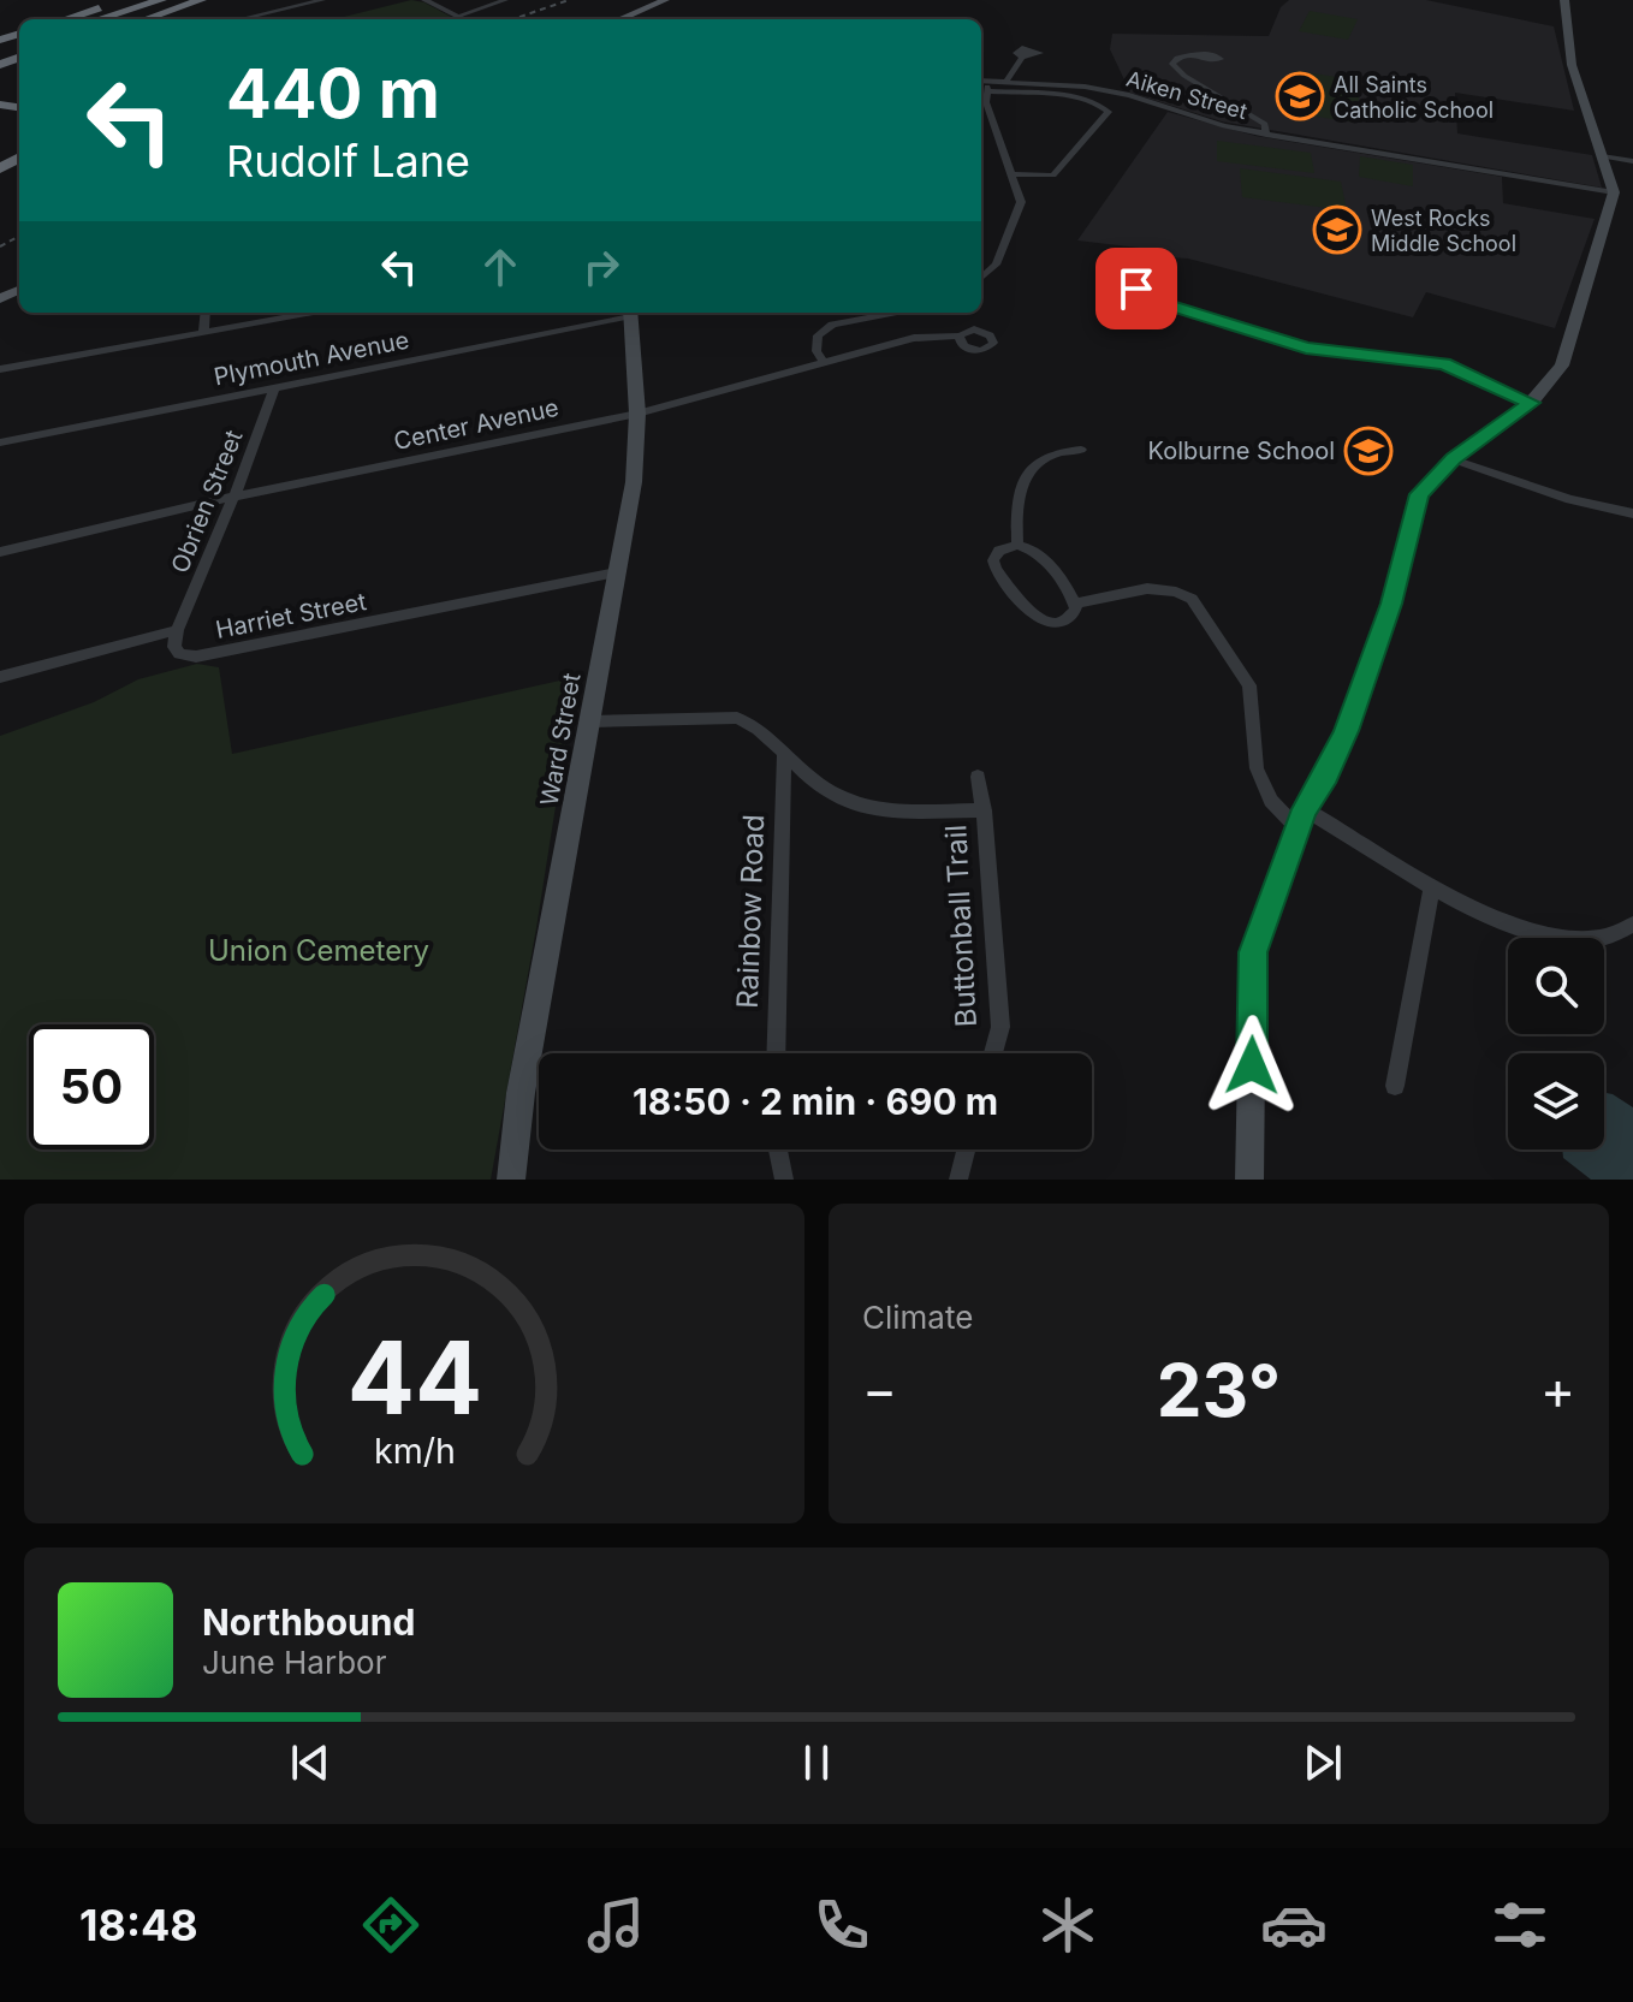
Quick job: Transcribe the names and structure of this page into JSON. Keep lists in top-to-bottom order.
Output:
{
  "streets": {
    "main road": ["Ward Street"],
    "street": [
      "Aiken Street",
      "Plymouth Avenue",
      "Center Avenue",
      "Obrien Street",
      "Harriet Street",
      "Rainbow Road",
      "Buttonball Trail"
    ]
  },
  "crossings": [
    ["Plymouth Avenue", "Obrien Street"],
    ["Center Avenue", "Obrien Street"],
    ["Center Avenue", "Ward Street"],
    ["Obrien Street", "Harriet Street"],
    ["Harriet Street", "Ward Street"]
  ],
  "parks": ["Union Cemetery"],
  "places": {
    "school or university": ["All Saints Catholic School", "West Rocks Middle School", "Kolburne School"]
  },
  "page": {
    "turn": ["440 m", "Rudolf Lane"],
    "limit": "50",
    "trip": "18:50 · 2 min · 690 m",
    "tile": "Climate",
    "heat": ["−", "23°", "+"],
    "song": ["Northbound", "June Harbor"],
    "tabs": "18:48",
    "gauge": ["44", "km/h"]
  }
}
